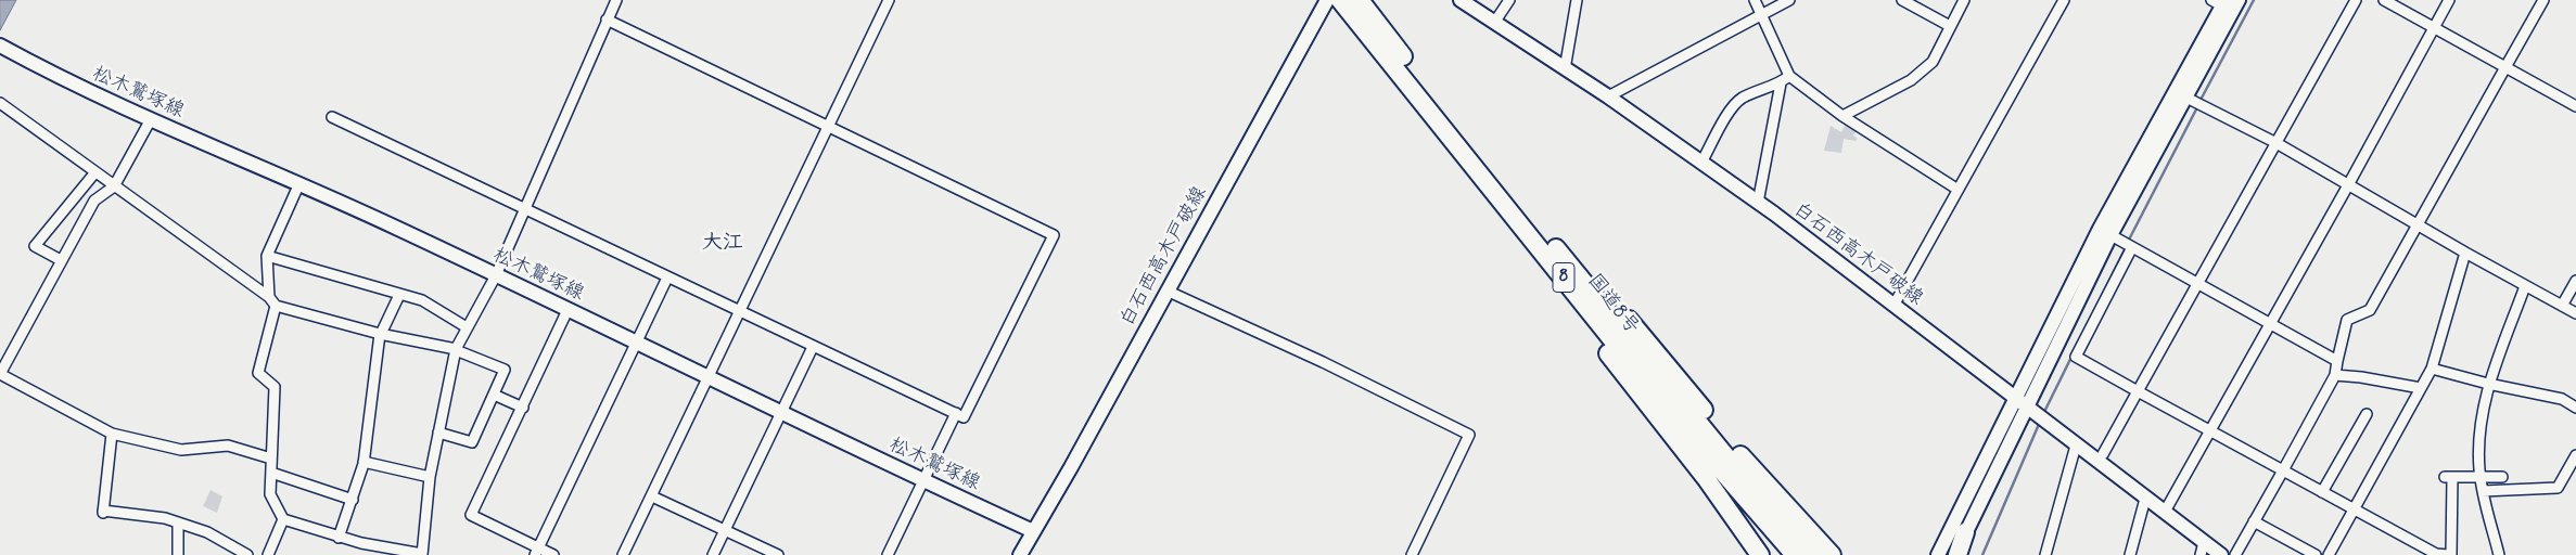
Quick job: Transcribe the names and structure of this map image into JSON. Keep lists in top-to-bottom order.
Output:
{
  "streets": {
    "highway": ["8", "国道8号"],
    "main road": ["松木鷲塚線", "白石西高木戸破線"]
  },
  "crossings": [
    ["松木鷲塚線", "白石西高木戸破線"]
  ],
  "districts": ["大江"]
}
